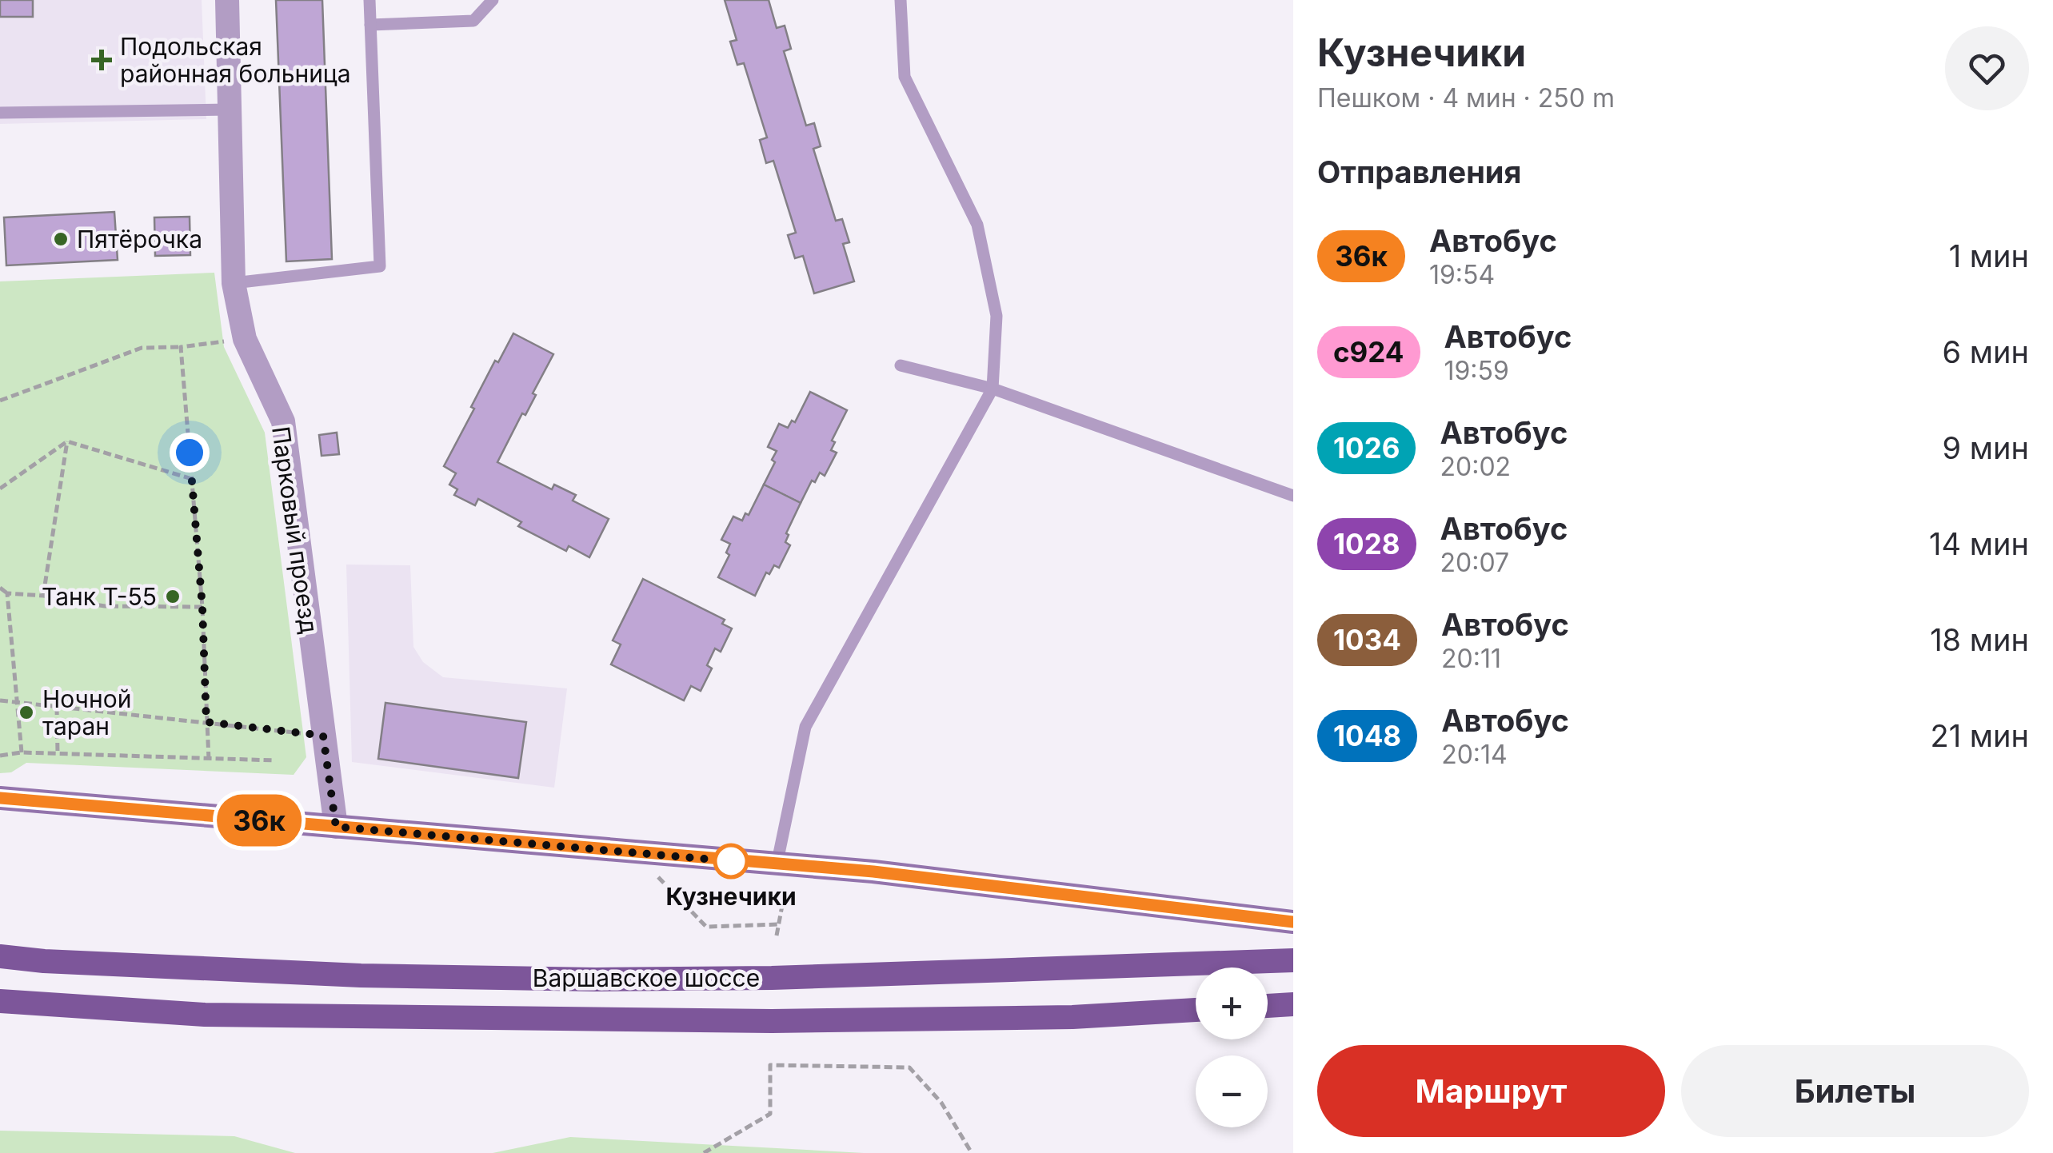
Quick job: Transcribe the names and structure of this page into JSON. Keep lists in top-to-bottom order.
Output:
{
  "streets": {
    "main road": ["Варшавское шоссе"],
    "street": ["Парковый проезд"]
  },
  "places": {
    "health": ["Подольская районная больница"],
    "other": [
      "Пятёрочка",
      "Танк Т-55",
      "Ночной таран",
      "Кузнечики"
    ]
  },
  "lines": ["bus line 36к"],
  "page": {
    "on_map": "36к",
    "heading": [
      ["Кузнечики", "Пешком · 4 мин · 250 m"],
      "Отправления"
    ],
    "list": [
      {
        "mark": "36к",
        "name": "Автобус",
        "note": "19:54",
        "value": "1 мин"
      },
      {
        "mark": "с924",
        "name": "Автобус",
        "note": "19:59",
        "value": "6 мин"
      },
      {
        "mark": "1026",
        "name": "Автобус",
        "note": "20:02",
        "value": "9 мин"
      },
      {
        "mark": "1028",
        "name": "Автобус",
        "note": "20:07",
        "value": "14 мин"
      },
      {
        "mark": "1034",
        "name": "Автобус",
        "note": "20:11",
        "value": "18 мин"
      },
      {
        "mark": "1048",
        "name": "Автобус",
        "note": "20:14",
        "value": "21 мин"
      }
    ],
    "map_buttons": ["+", "−"],
    "buttons": ["Маршрут", "Билеты"]
  }
}
